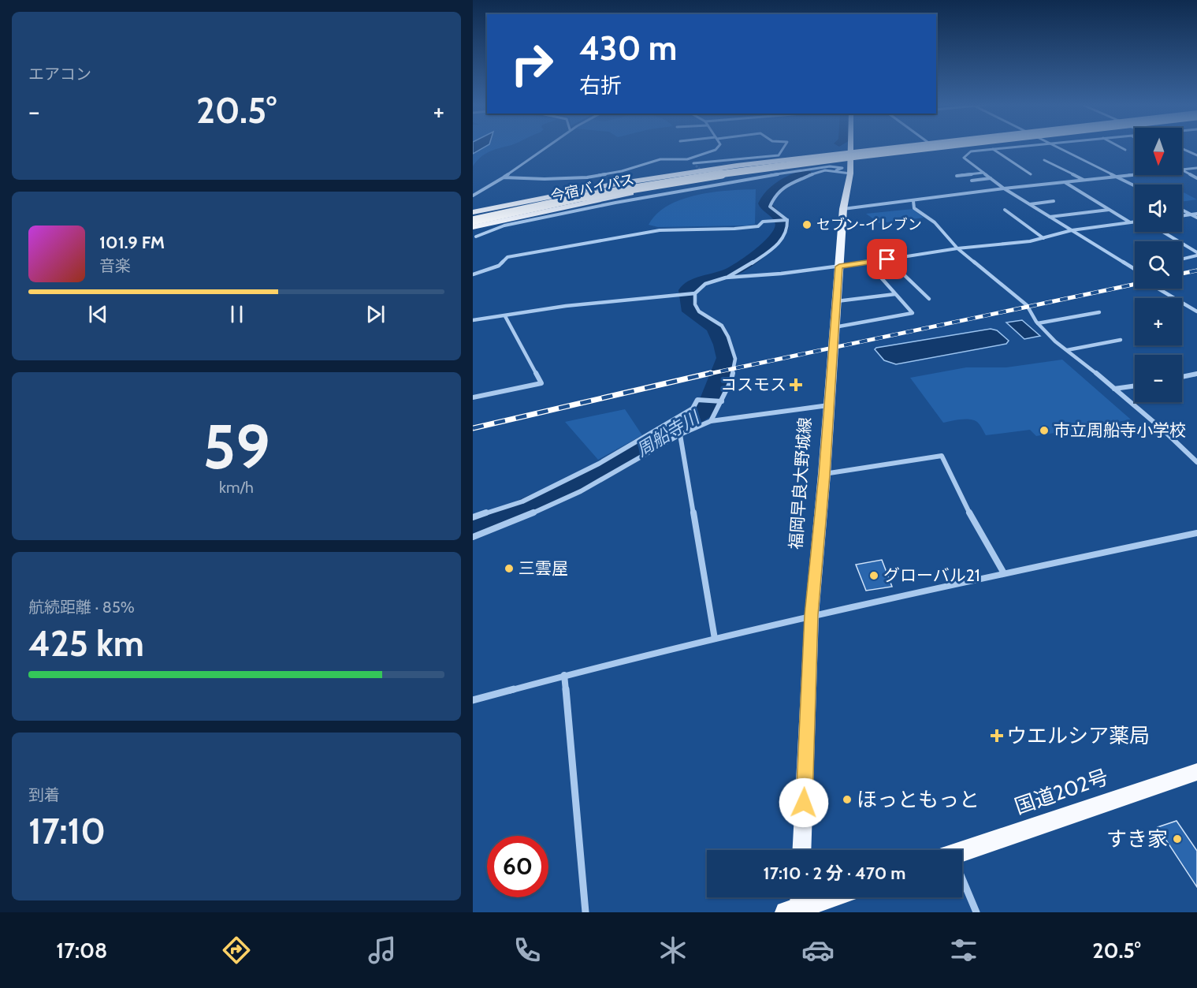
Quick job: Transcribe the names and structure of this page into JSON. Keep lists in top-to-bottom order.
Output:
{
  "streets": {
    "highway": ["今宿バイパス", "国道202号"],
    "main road": ["福岡早良大野城線"]
  },
  "crossings": [
    ["今宿バイパス", "福岡早良大野城線"]
  ],
  "water": ["周船寺川"],
  "places": {
    "other": [
      "セブン-イレブン",
      "市立周船寺小学校",
      "三雲屋",
      "グローバル21",
      "ほっともっと",
      "すき家"
    ],
    "health": ["コスモス", "ウエルシア薬局"]
  },
  "north": "bottom",
  "page": {
    "tile": [
      "エアコン",
      ["59", "km/h"],
      ["航続距離 · 85%", "425 km"],
      ["到着", "17:10"]
    ],
    "turn": ["430 m", "右折"],
    "heat": ["−", "20.5°", "+"],
    "map_buttons": ["+", "−"],
    "song": ["101.9 FM", "音楽"],
    "limit": "60",
    "trip": "17:10 · 2 分 · 470 m",
    "tabs": ["17:08", "20.5°"]
  }
}
